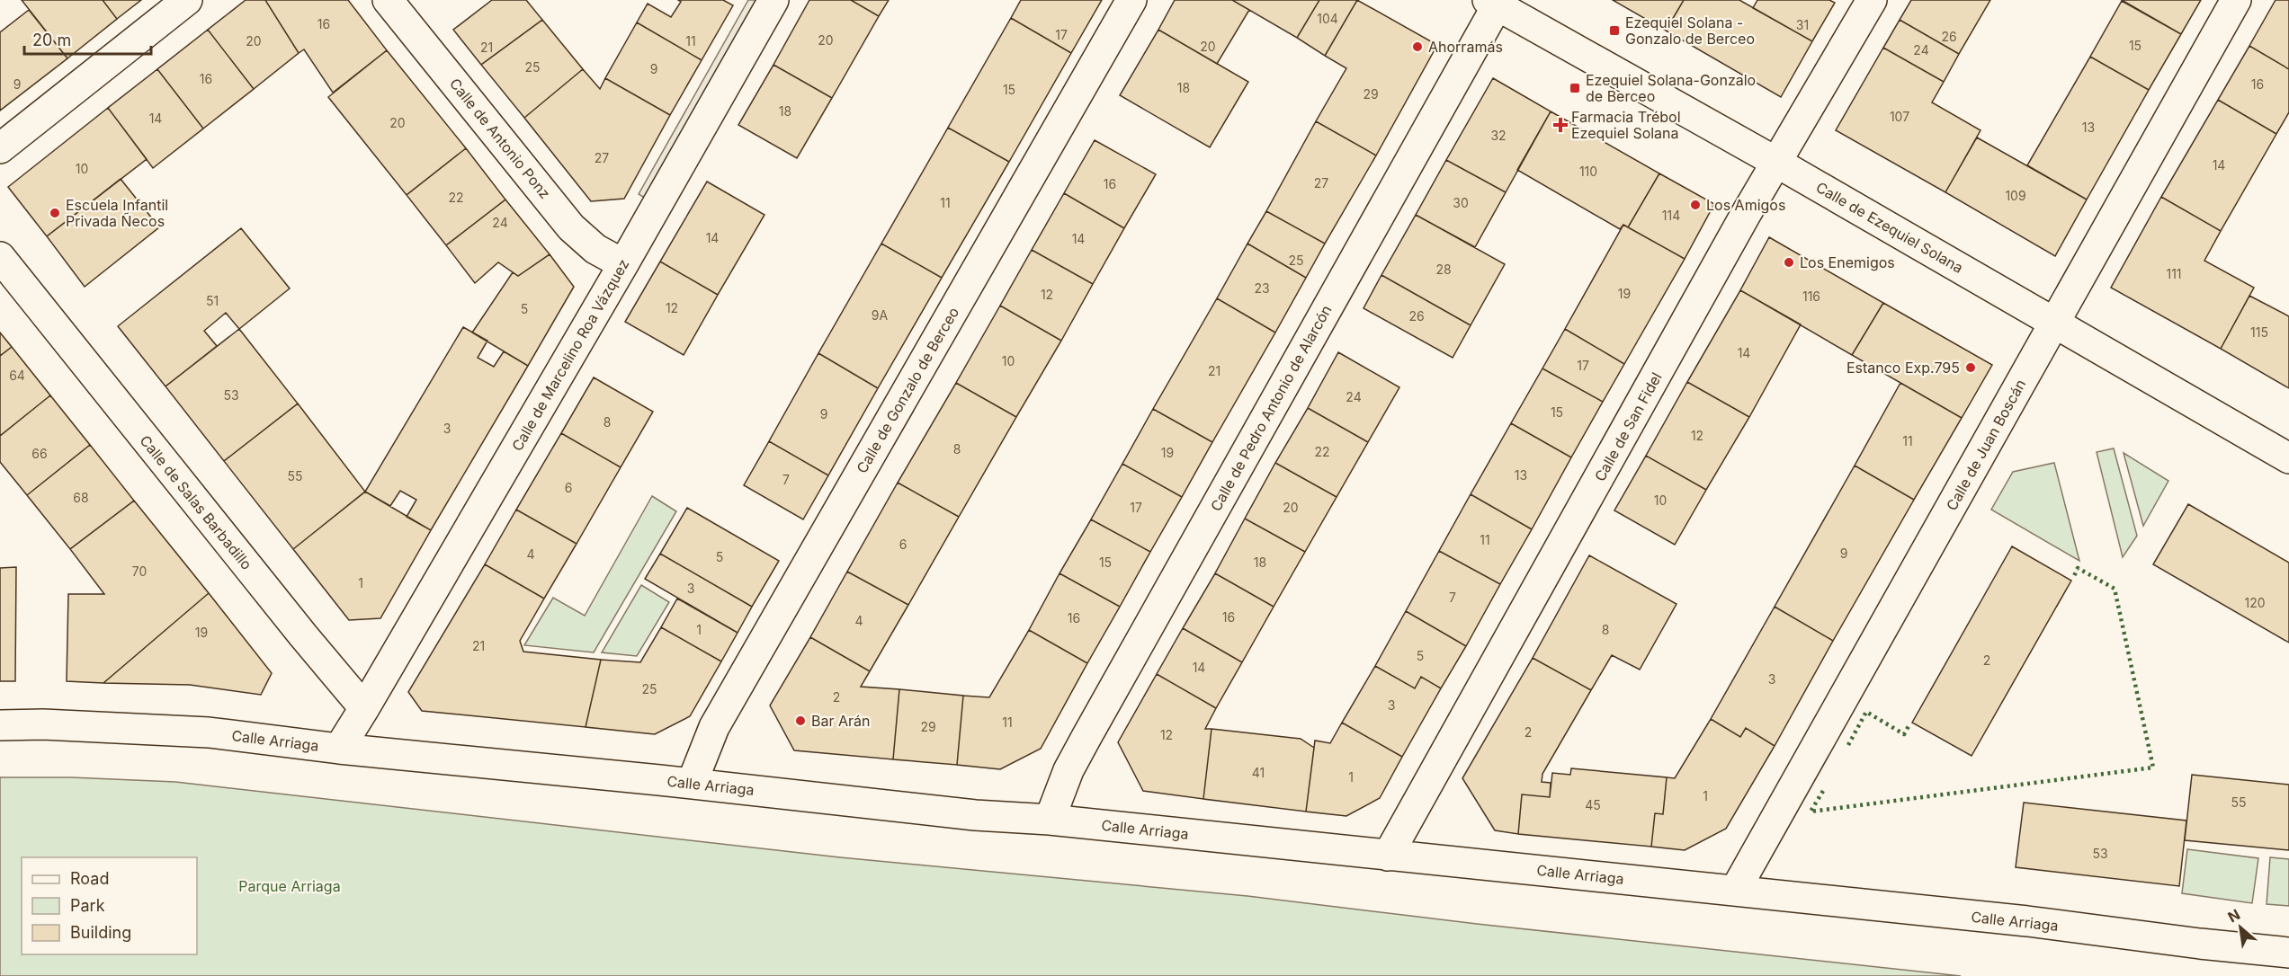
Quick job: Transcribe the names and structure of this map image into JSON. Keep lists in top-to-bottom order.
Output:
{
  "streets": {
    "street": [
      "Calle de Antonio Ponz",
      "Calle de Ezequiel Solana",
      "Calle de Marcelino Roa Vázquez",
      "Calle de Gonzalo de Berceo",
      "Calle de Pedro Antonio de Alarcón",
      "Calle de San Fidel",
      "Calle de Juan Boscán",
      "Calle de Salas Barbadillo",
      "Calle Arriaga"
    ]
  },
  "crossings": [
    ["Calle de Antonio Ponz", "Calle de Marcelino Roa Vázquez"],
    ["Calle de Ezequiel Solana", "Calle de Pedro Antonio de Alarcón"],
    ["Calle de Ezequiel Solana", "Calle de San Fidel"],
    ["Calle de Ezequiel Solana", "Calle de Juan Boscán"],
    ["Calle de Marcelino Roa Vázquez", "Calle de Salas Barbadillo"],
    ["Calle de Gonzalo de Berceo", "Calle Arriaga"],
    ["Calle de Pedro Antonio de Alarcón", "Calle Arriaga"],
    ["Calle de San Fidel", "Calle Arriaga"],
    ["Calle de Juan Boscán", "Calle Arriaga"]
  ],
  "parks": ["Parque Arriaga"],
  "places": {
    "transit": ["Ezequiel Solana - Gonzalo de Berceo", "Ezequiel Solana-Gonzalo de Berceo"],
    "other": [
      "Ahorramás",
      "Los Amigos",
      "Escuela Infantil Privada Ñecos",
      "Los Enemigos",
      "Estanco Exp.795",
      "Bar Arán"
    ],
    "health": ["Farmacia Trébol Ezequiel Solana"]
  },
  "house_numbers": [
    "104",
    "16",
    "31",
    "17",
    "26",
    "20",
    "20",
    "11",
    "15",
    "20",
    "21",
    "24",
    "25",
    "9",
    "16",
    "9",
    "16",
    "18",
    "15",
    "29",
    "18",
    "107",
    "14",
    "20",
    "13",
    "32",
    "27",
    "14",
    "10",
    "110",
    "27",
    "16",
    "109",
    "22",
    "11",
    "30",
    "114",
    "24",
    "14",
    "14",
    "25",
    "28",
    "111",
    "23",
    "19",
    "12",
    "116",
    "51",
    "12",
    "5",
    "9A",
    "26",
    "115",
    "14",
    "10",
    "17",
    "21",
    "64",
    "53",
    "24",
    "15",
    "9",
    "8",
    "3",
    "12",
    "11",
    "8",
    "22",
    "19",
    "66",
    "13",
    "55",
    "7",
    "6",
    "68",
    "10",
    "17",
    "20",
    "11",
    "6",
    "9",
    "4",
    "5",
    "15",
    "18",
    "70",
    "1",
    "3",
    "7",
    "120",
    "16",
    "16",
    "4",
    "1",
    "8",
    "19",
    "21",
    "5",
    "2",
    "14",
    "3",
    "25",
    "2",
    "3",
    "11",
    "29",
    "2",
    "12",
    "41",
    "1",
    "1",
    "55",
    "45",
    "53"
  ],
  "legend": ["Road", "Park", "Building"],
  "scale_bar": "20 m",
  "north": "top left"
}
